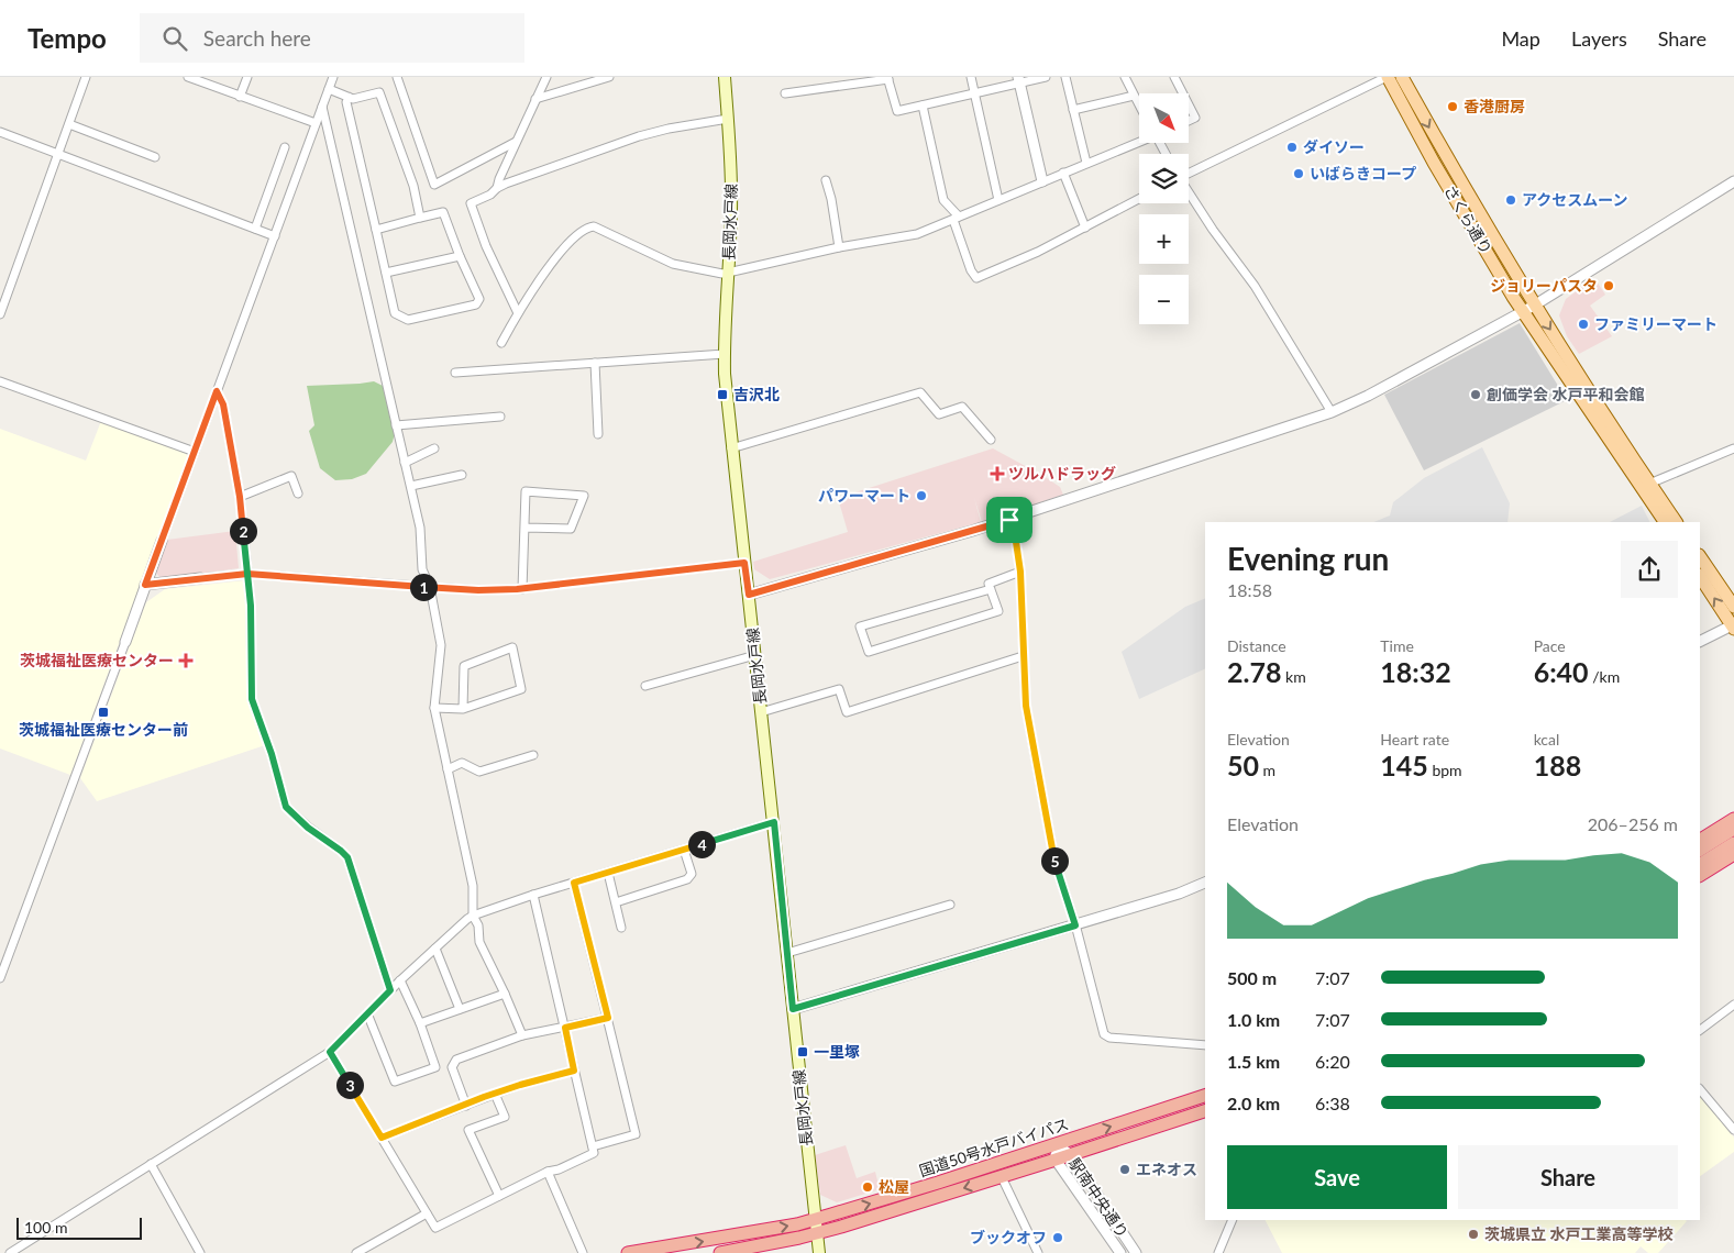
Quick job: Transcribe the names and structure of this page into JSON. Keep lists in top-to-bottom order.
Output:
{
  "streets": {
    "highway": ["国道50号水戸バイパス"],
    "main road": ["さくら通り", "長岡水戸線"],
    "street": ["駅南中央通り"]
  },
  "crossings": [
    ["長岡水戸線", "国道50号水戸バイパス"],
    ["国道50号水戸バイパス", "駅南中央通り"]
  ],
  "places": {
    "other": [
      "香港厨房",
      "ダイソー",
      "いばらきコープ",
      "アクセスムーン",
      "ジョリーパスタ",
      "ファミリーマート",
      "創価学会 水戸平和会館",
      "パワーマート",
      "エネオス",
      "松屋",
      "茨城県立 水戸工業高等学校",
      "ブックオフ"
    ],
    "transit": ["吉沢北", "茨城福祉医療センター前", "一里塚"],
    "health": ["ツルハドラッグ", "茨城福祉医療センター"]
  },
  "scale_bar": "100 m",
  "north": "bottom right",
  "page": {
    "header": "Tempo",
    "search": "Search here",
    "nav": ["Map", "Layers", "Share"],
    "map_buttons": ["+", "−"],
    "pins": [
      "2",
      "1",
      "4",
      "5",
      "3"
    ],
    "heading": ["Evening run", "18:58"],
    "stats": [
      ["Distance", "2.78 km"],
      ["Time", "18:32"],
      ["Pace", "6:40 /km"],
      ["Elevation", "50 m"],
      ["Heart rate", "145 bpm"],
      ["kcal", "188"]
    ],
    "chart": ["Elevation", "206–256 m"],
    "list": [
      {
        "name": "500 m",
        "note": "7:07"
      },
      {
        "name": "1.0 km",
        "note": "7:07"
      },
      {
        "name": "1.5 km",
        "note": "6:20"
      },
      {
        "name": "2.0 km",
        "note": "6:38"
      }
    ],
    "buttons": ["Save", "Share"],
    "scale": "100 m"
  }
}
